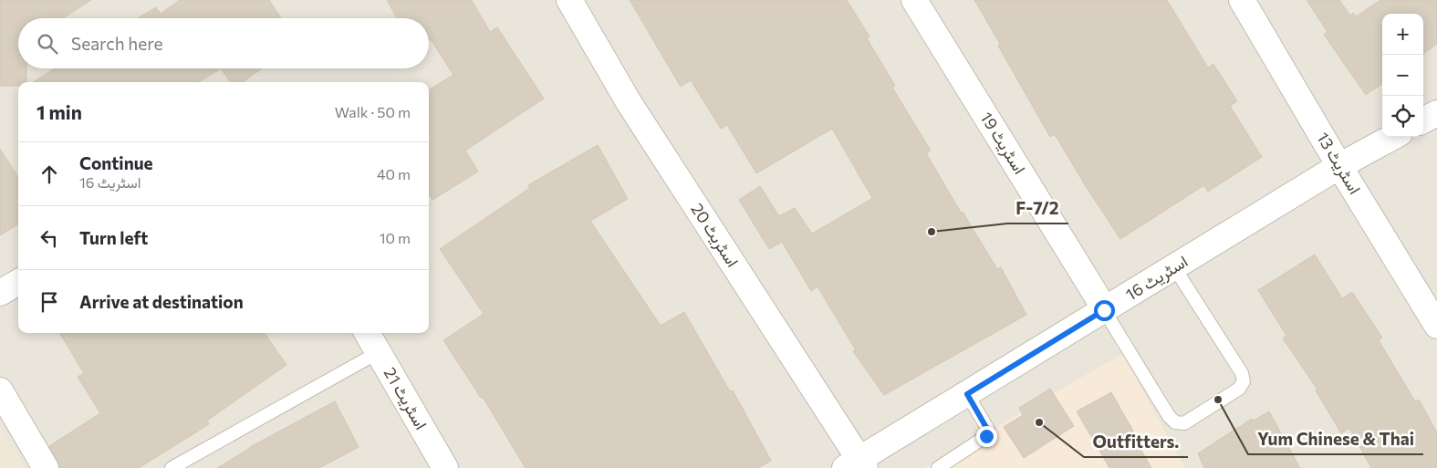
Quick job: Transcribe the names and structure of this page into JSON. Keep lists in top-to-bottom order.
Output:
{
  "streets": {
    "street": [
      "اسٹریٹ 19",
      "اسٹریٹ 13",
      "اسٹریٹ 20",
      "اسٹریٹ 16",
      "اسٹریٹ 21"
    ]
  },
  "crossings": [
    ["اسٹریٹ 19", "اسٹریٹ 16"],
    ["اسٹریٹ 13", "اسٹریٹ 16"],
    ["اسٹریٹ 20", "اسٹریٹ 16"]
  ],
  "places": ["F-7/2", "Yum Chinese & Thai", "Outfitters."],
  "page": {
    "map_buttons": ["+", "−"],
    "search": "Search here",
    "heading": ["1 min", "Walk · 50 m"],
    "list": [
      ["Continue", "اسٹریٹ 16", "40 m"],
      ["Turn left", "10 m"],
      "Arrive at destination"
    ]
  }
}
